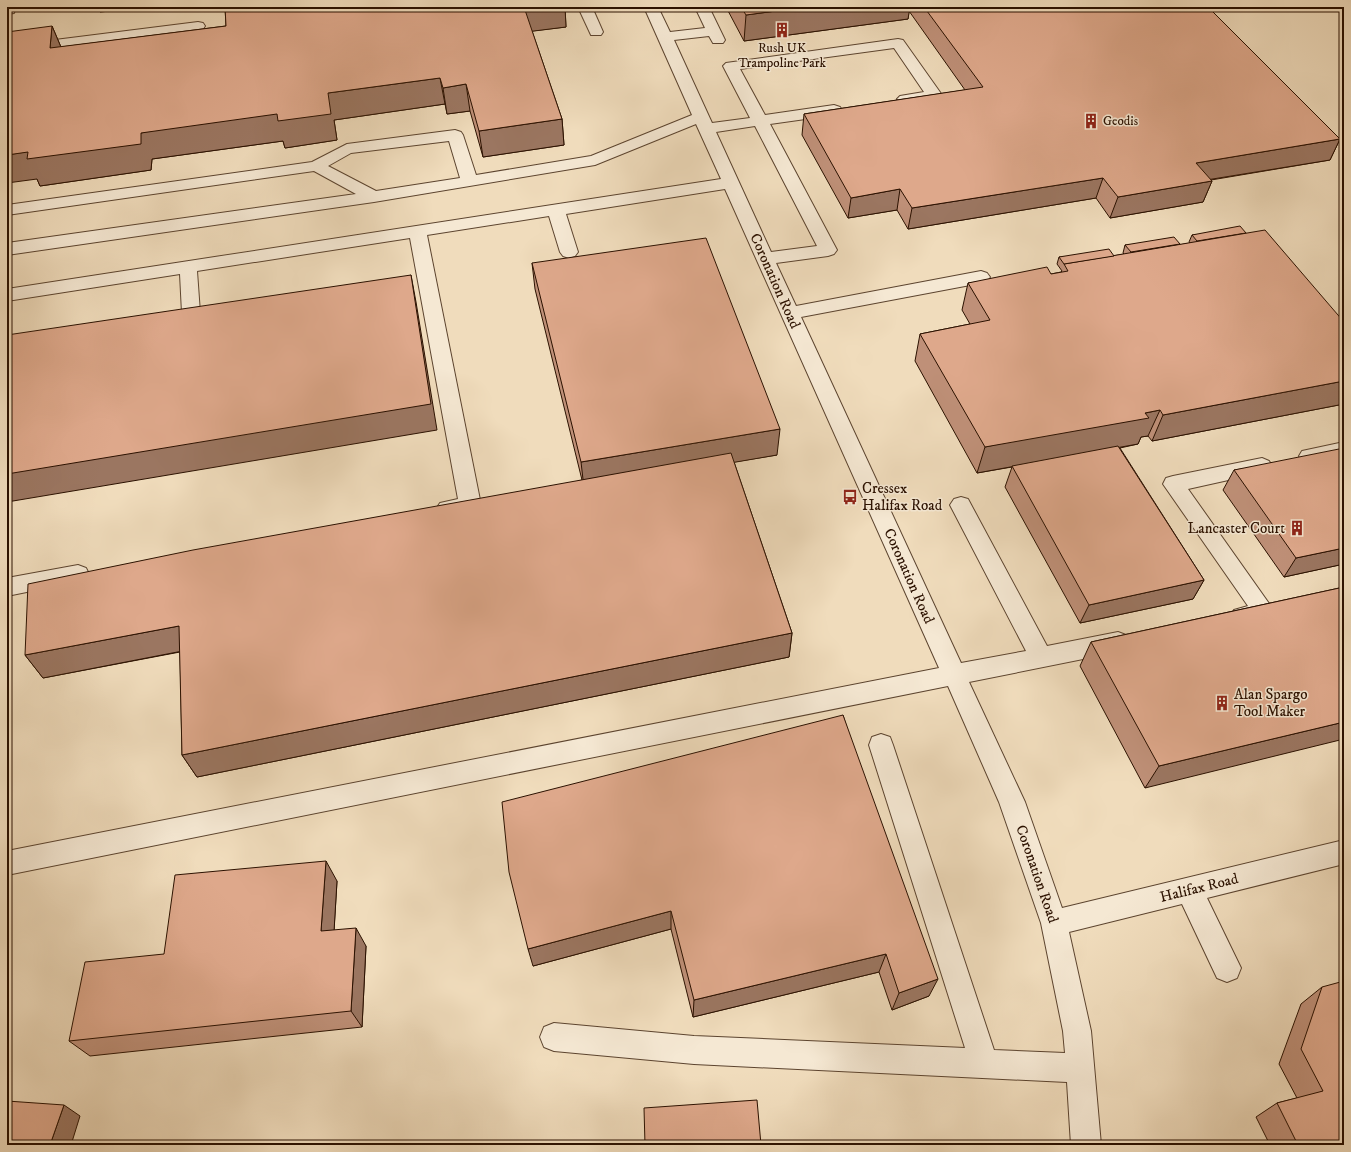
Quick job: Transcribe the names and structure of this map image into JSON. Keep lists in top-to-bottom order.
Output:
{
  "streets": {
    "street": ["Coronation Road", "Halifax Road"]
  },
  "crossings": [
    ["Coronation Road", "Halifax Road"]
  ],
  "places": {
    "building": [
      "Rush UK Trampoline Park",
      "Geodis",
      "Lancaster Court",
      "Alan Spargo Tool Maker"
    ],
    "bus stop": ["Cressex Halifax Road"]
  }
}
